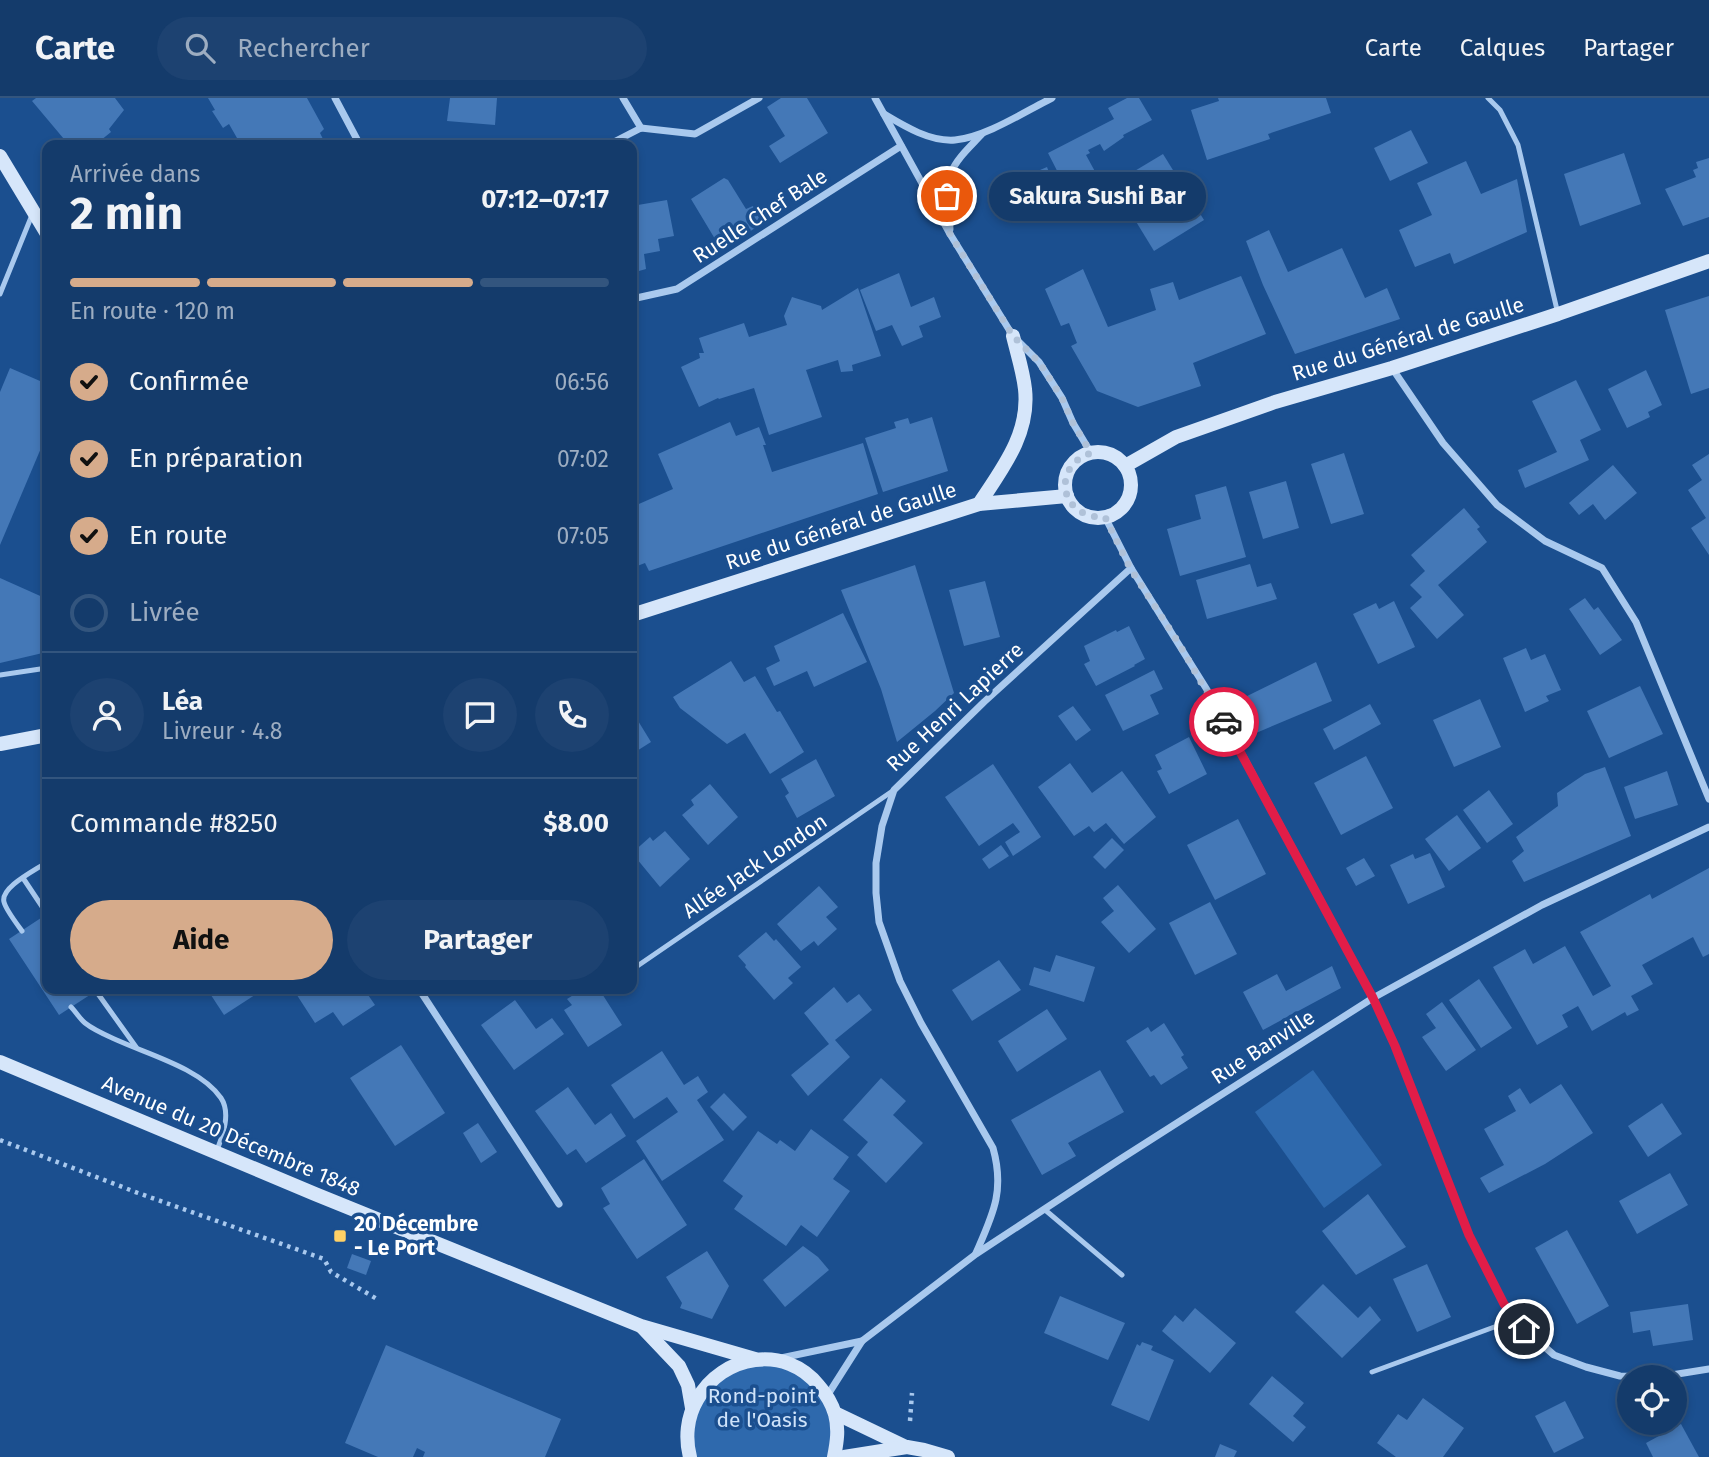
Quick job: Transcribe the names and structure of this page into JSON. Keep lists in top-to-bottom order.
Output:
{
  "streets": {
    "main road": ["Rue du Général de Gaulle", "Avenue du 20 Décembre 1848"],
    "street": ["Ruelle Chef Bale", "Rue Henri Lapierre", "Rue Banville"],
    "lane": ["Allée Jack London"]
  },
  "crossings": [
    ["Rue Henri Lapierre", "Allée Jack London"],
    ["Rue Henri Lapierre", "Rue Banville"]
  ],
  "parks": ["Rond-point de l'Oasis"],
  "places": {
    "other": ["Sakura Sushi Bar"],
    "transit": ["20 Décembre - Le Port"]
  },
  "page": {
    "header": "Carte",
    "search": "Rechercher",
    "nav": ["Carte", "Calques", "Partager"],
    "heading": ["2 min", "Arrivée dans", "07:12–07:17"],
    "panel": [
      "Léa",
      "Livreur · 4.8",
      "Commande #8250",
      "$8.00"
    ],
    "bubble": "Sakura Sushi Bar",
    "bar": "En route · 120 m",
    "list": [
      ["Confirmée", "06:56"],
      ["En préparation", "07:02"],
      ["En route", "07:05"],
      "Livrée"
    ],
    "buttons": ["Aide", "Partager"]
  }
}
